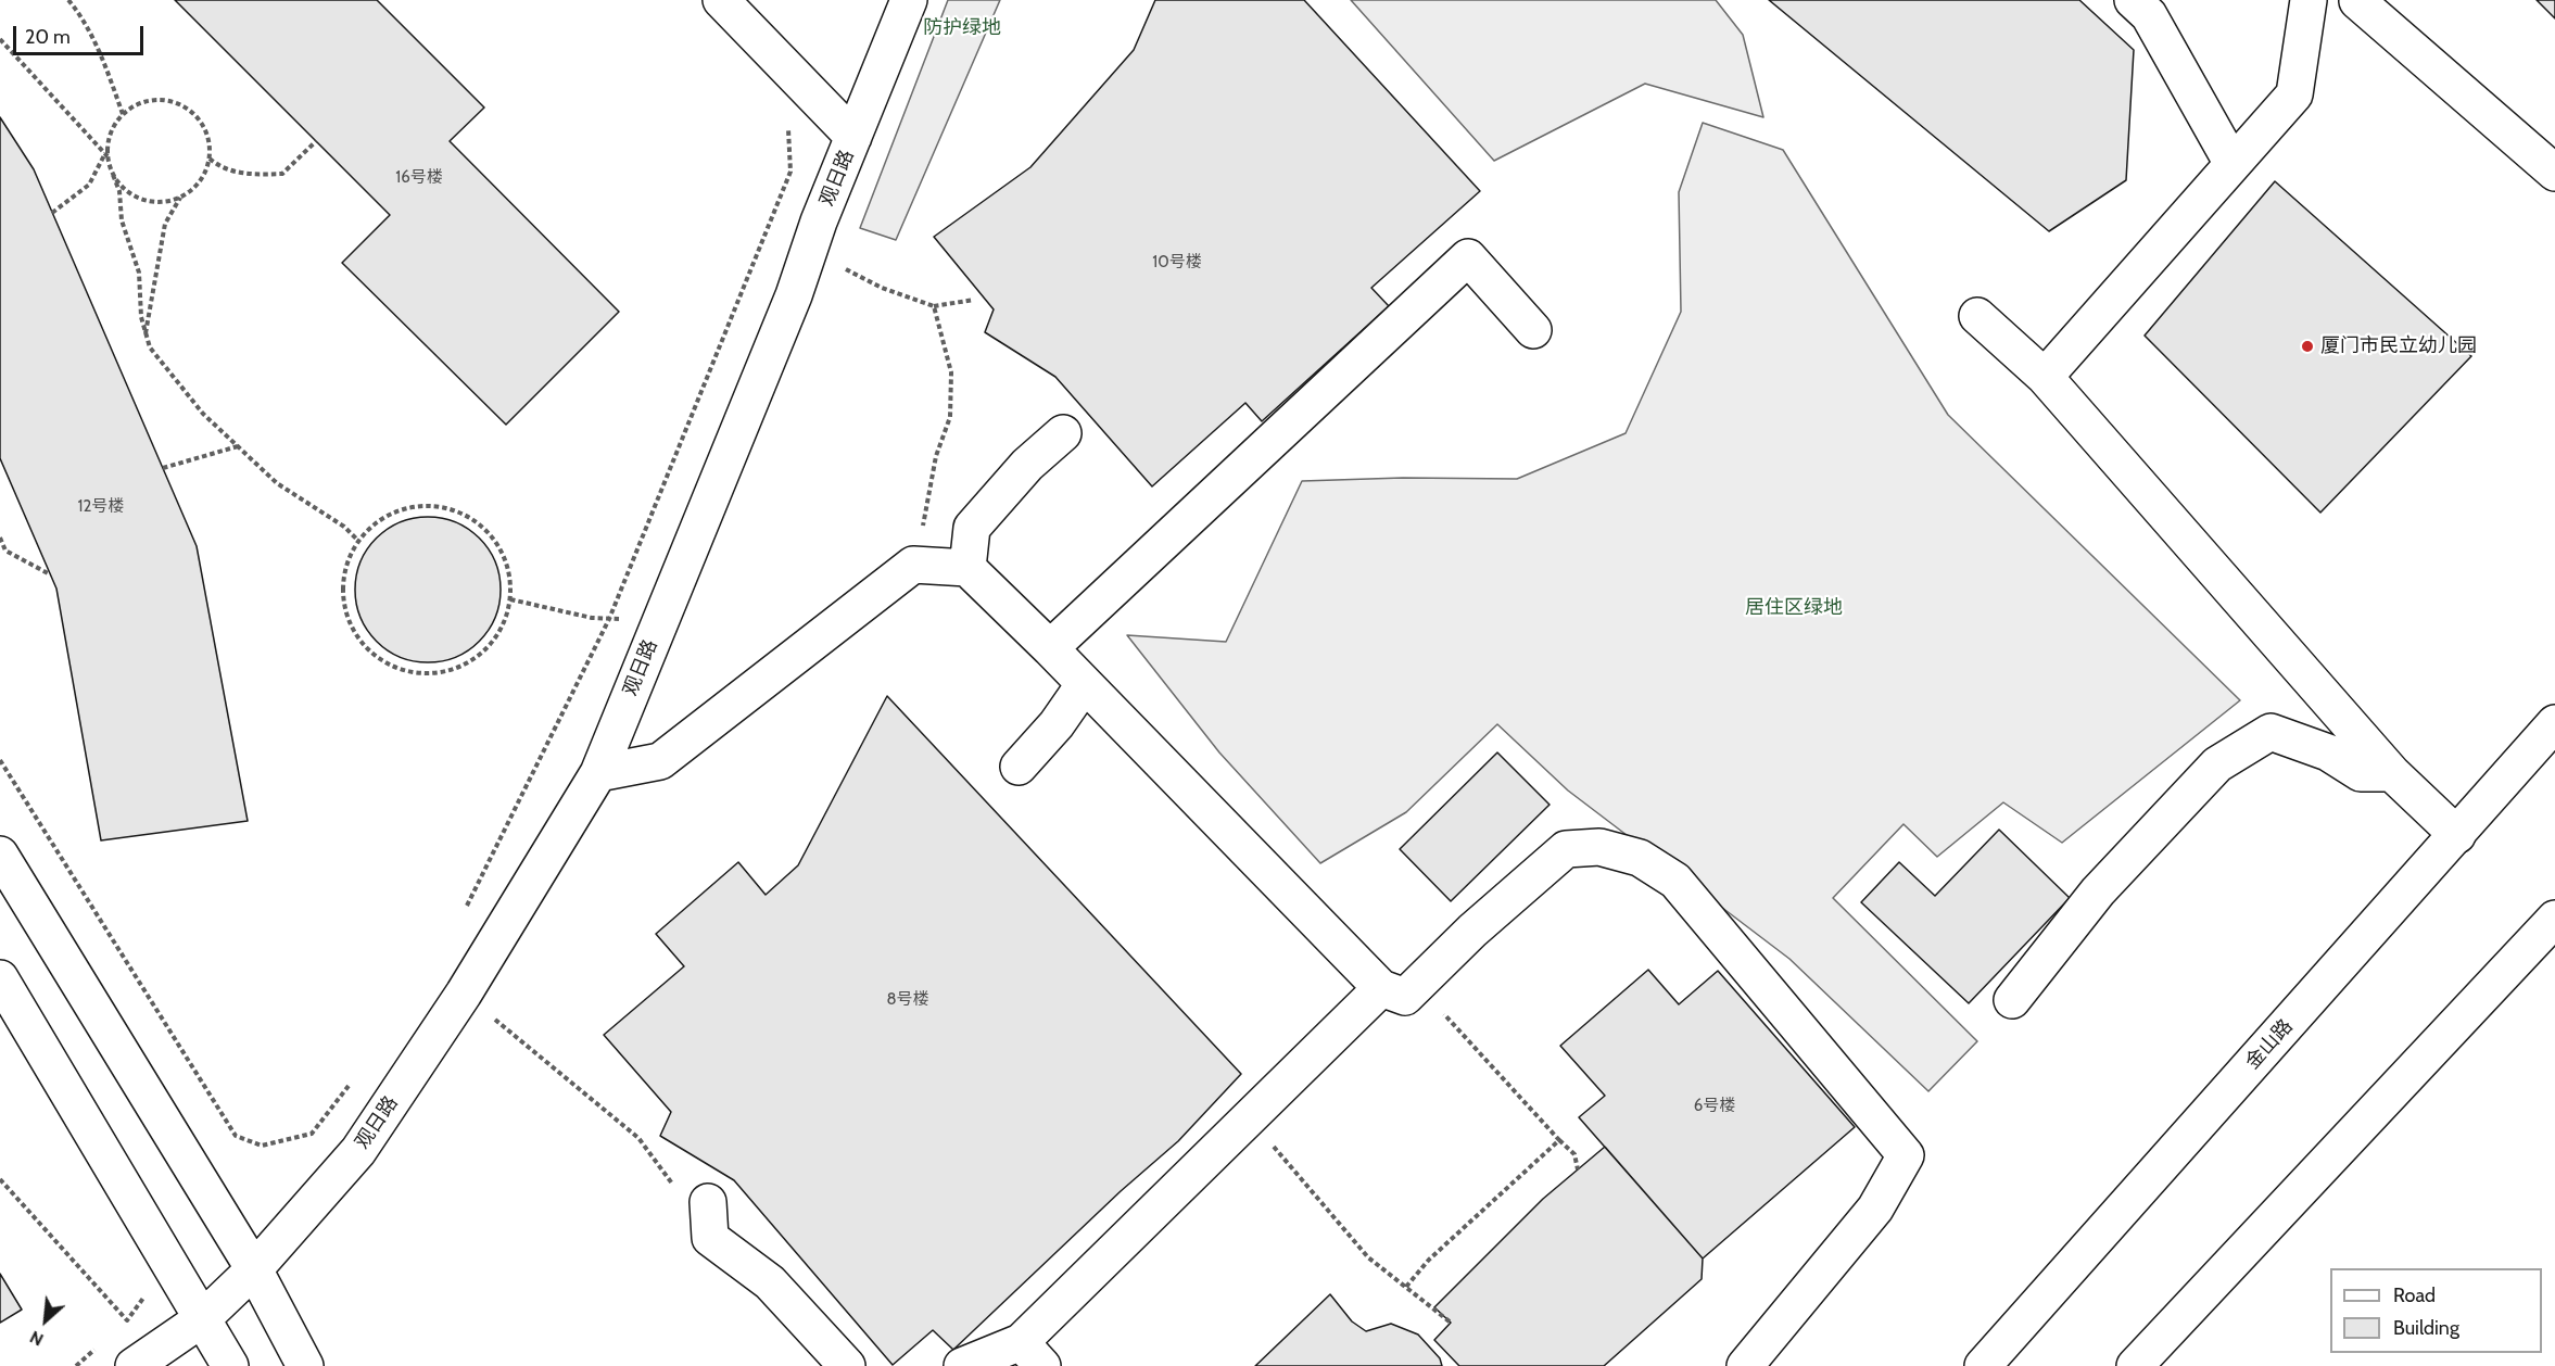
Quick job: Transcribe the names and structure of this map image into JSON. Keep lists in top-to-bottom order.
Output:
{
  "streets": {
    "street": ["观日路", "金山路"]
  },
  "parks": ["防护绿地", "居住区绿地"],
  "places": ["厦门市民立幼儿园"],
  "house_numbers": [
    "16号楼",
    "10号楼",
    "12号楼",
    "8号楼",
    "6号楼"
  ],
  "legend": ["Road", "Building"],
  "scale_bar": "20 m",
  "north": "bottom left"
}
